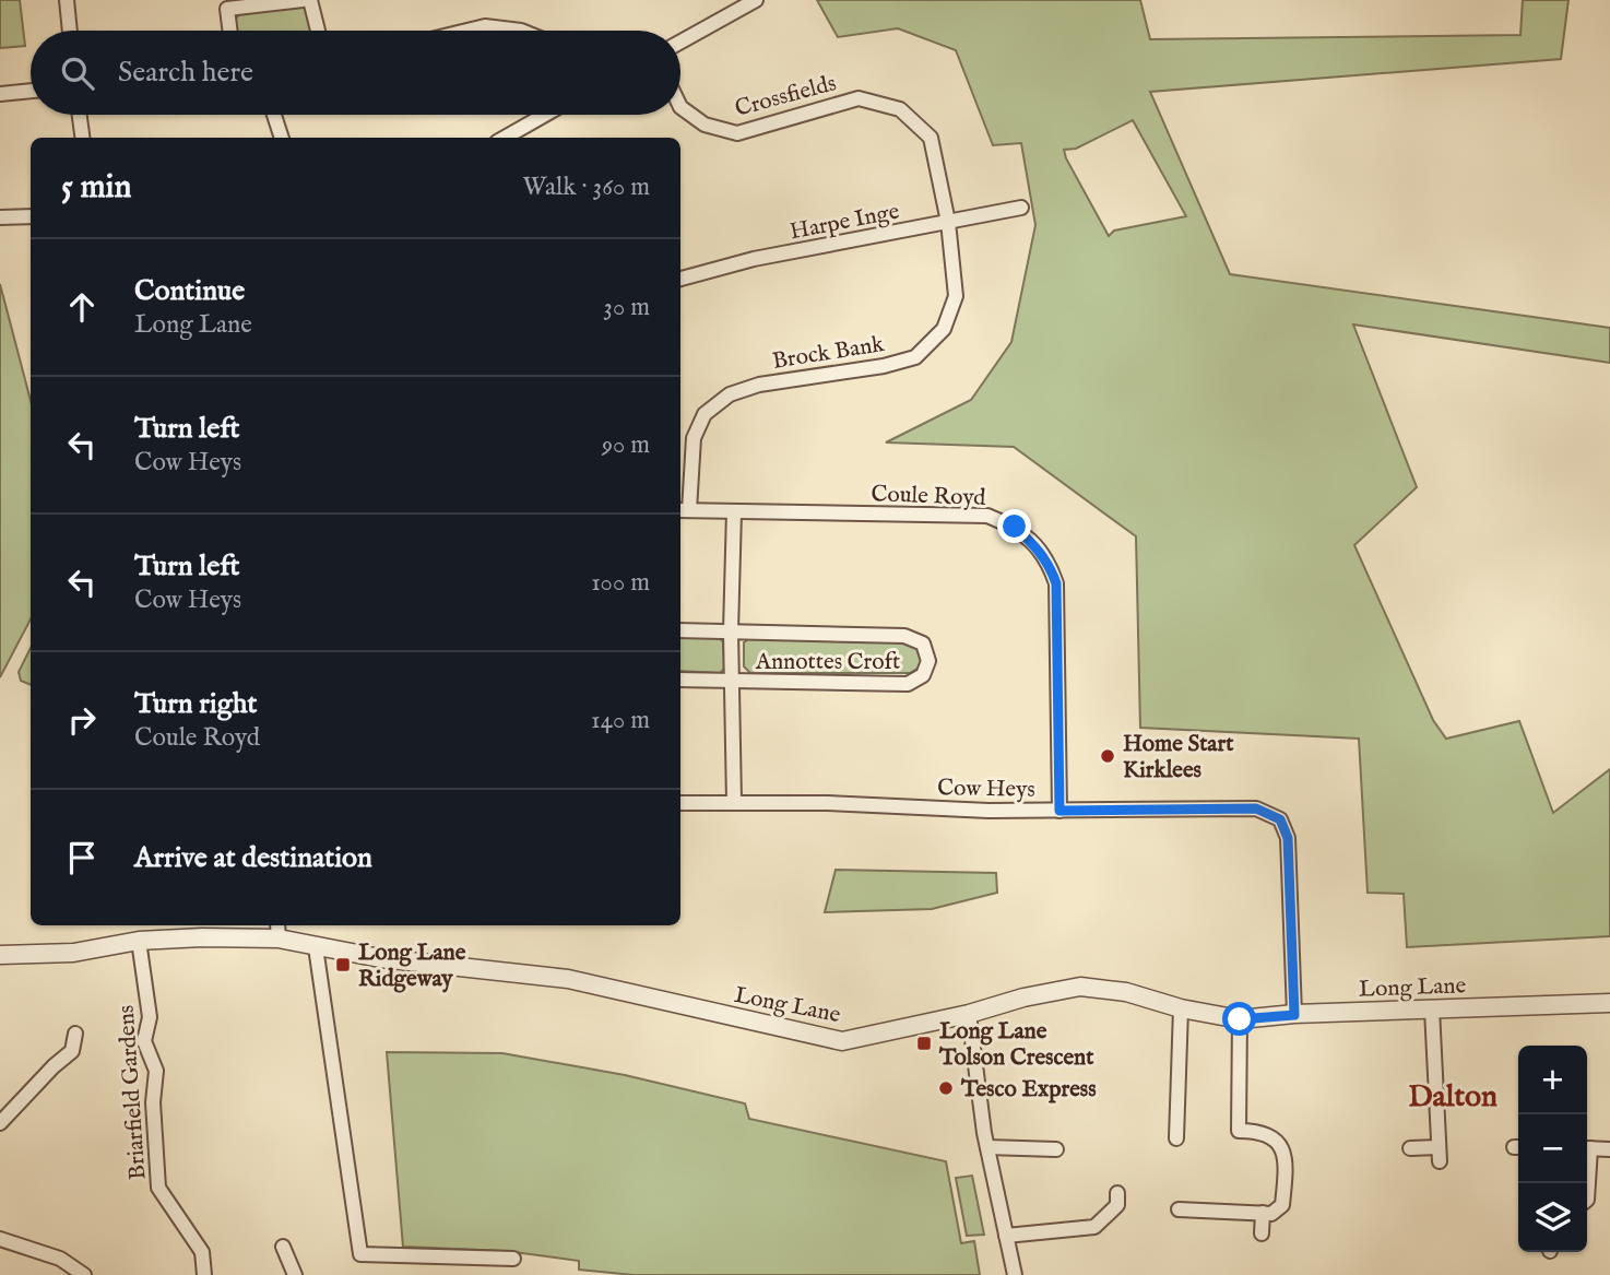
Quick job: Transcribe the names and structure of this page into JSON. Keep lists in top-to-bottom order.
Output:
{
  "streets": {
    "street": [
      "Crossfields",
      "Harpe Inge",
      "Brock Bank",
      "Coule Royd",
      "Annottes Croft",
      "Cow Heys",
      "Long Lane",
      "Briarfield Gardens"
    ]
  },
  "crossings": [
    ["Crossfields", "Harpe Inge"],
    ["Crossfields", "Brock Bank"],
    ["Harpe Inge", "Brock Bank"],
    ["Brock Bank", "Coule Royd"],
    ["Coule Royd", "Cow Heys"],
    ["Cow Heys", "Long Lane"],
    ["Long Lane", "Briarfield Gardens"]
  ],
  "districts": ["Dalton"],
  "places": {
    "other": ["Home Start Kirklees", "Tesco Express"],
    "transit": ["Long Lane Ridgeway", "Long Lane Tolson Crescent"]
  },
  "page": {
    "search": "Search here",
    "heading": ["5 min", "Walk · 360 m"],
    "list": [
      ["Continue", "Long Lane", "30 m"],
      ["Turn left", "Cow Heys", "90 m"],
      ["Turn left", "Cow Heys", "100 m"],
      ["Turn right", "Coule Royd", "140 m"],
      "Arrive at destination"
    ],
    "map_buttons": ["+", "−"]
  }
}
